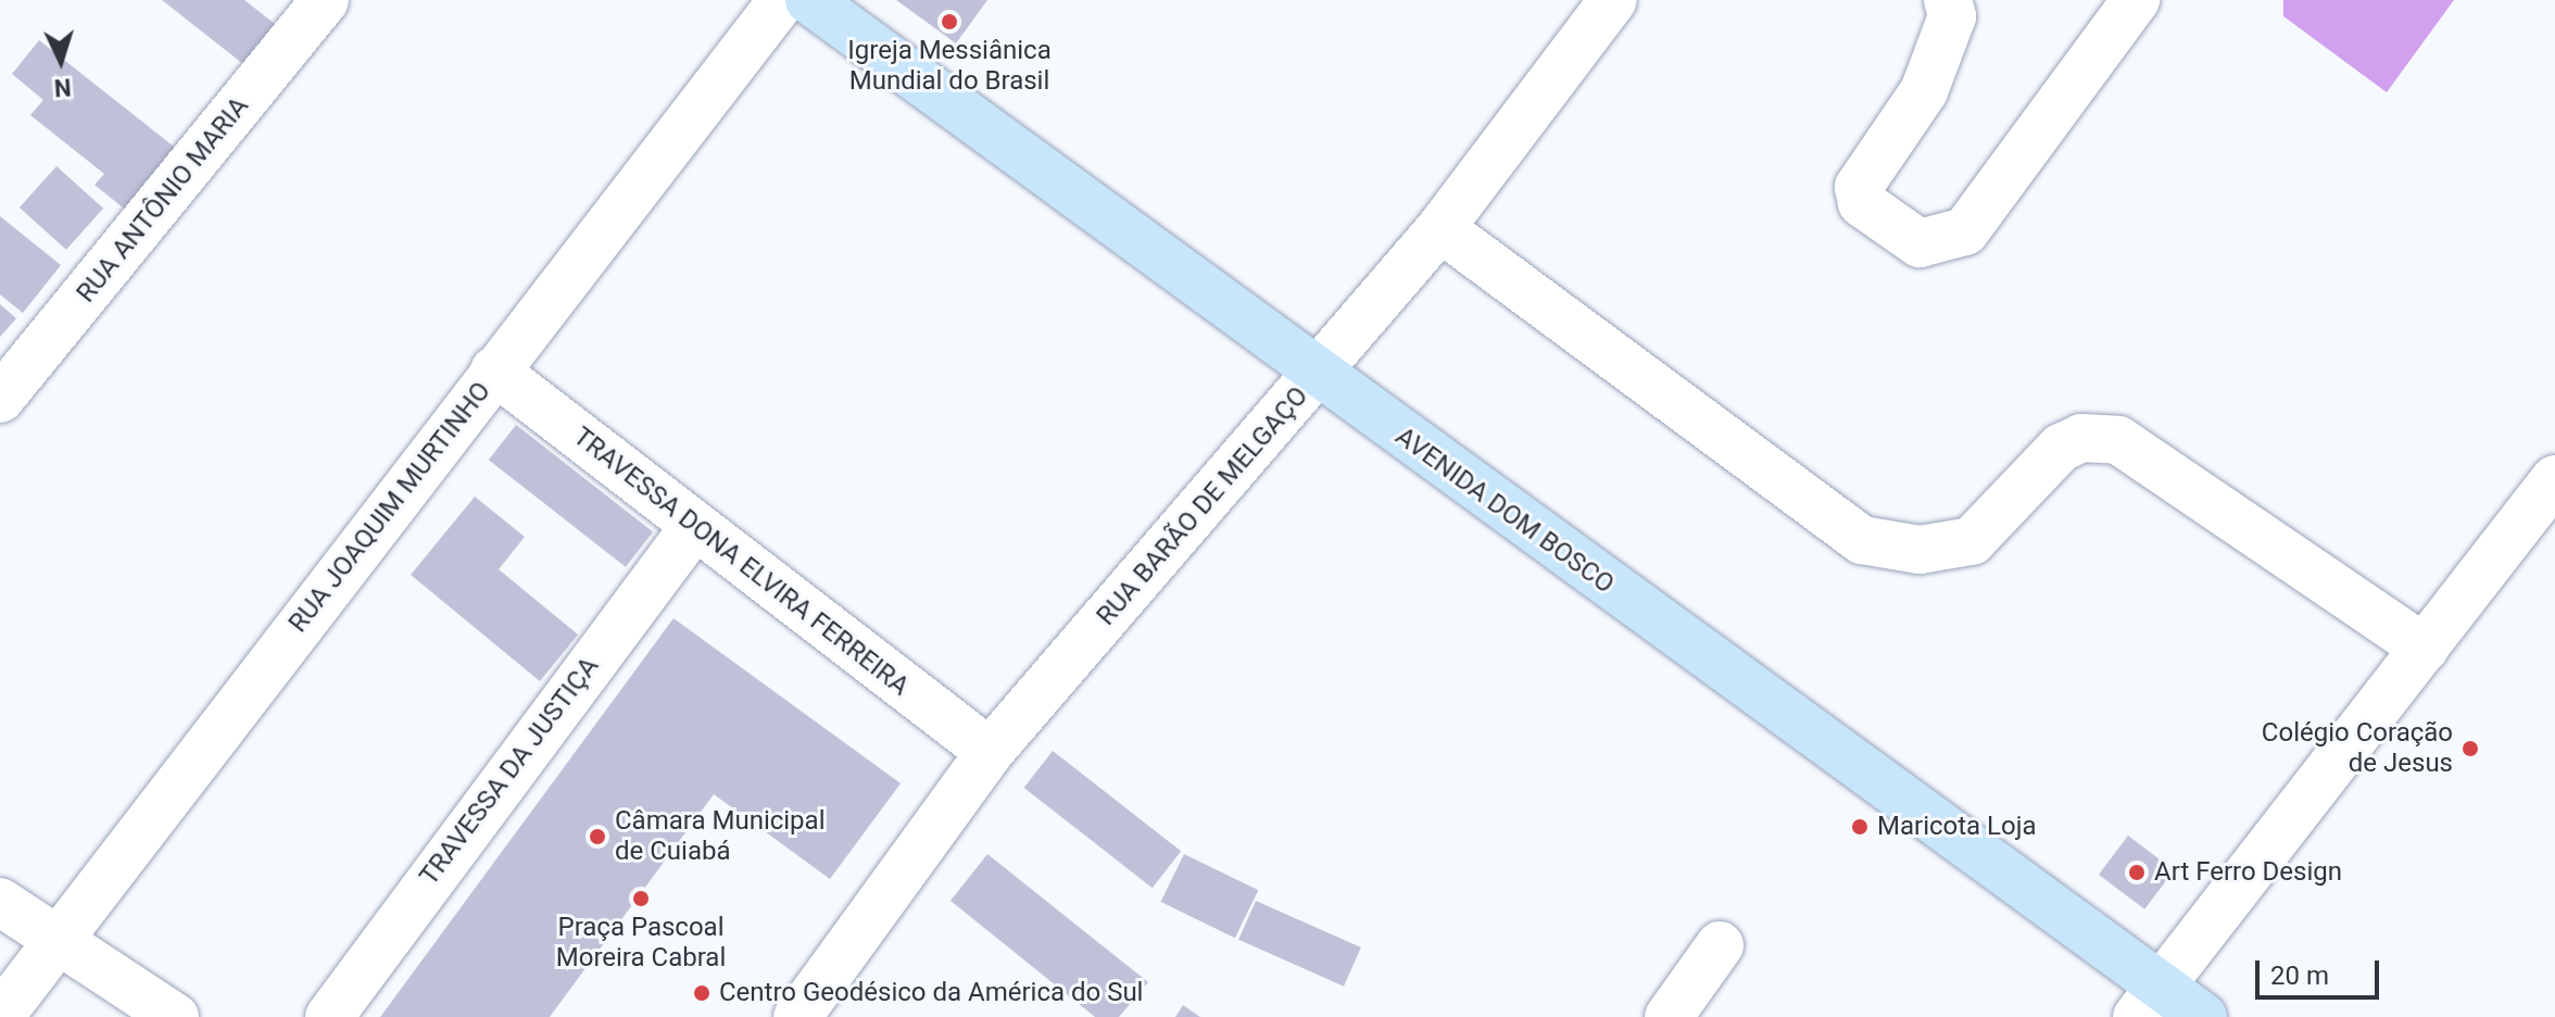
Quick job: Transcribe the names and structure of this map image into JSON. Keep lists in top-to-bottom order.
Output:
{
  "streets": {
    "main road": ["AVENIDA DOM BOSCO"],
    "street": [
      "RUA ANTÔNIO MARIA",
      "RUA BARÃO DE MELGAÇO",
      "RUA JOAQUIM MURTINHO",
      "TRAVESSA DONA ELVIRA FERREIRA",
      "TRAVESSA DA JUSTIÇA"
    ]
  },
  "crossings": [
    ["RUA BARÃO DE MELGAÇO", "AVENIDA DOM BOSCO"],
    ["RUA BARÃO DE MELGAÇO", "TRAVESSA DONA ELVIRA FERREIRA"],
    ["RUA JOAQUIM MURTINHO", "TRAVESSA DONA ELVIRA FERREIRA"],
    ["TRAVESSA DONA ELVIRA FERREIRA", "TRAVESSA DA JUSTIÇA"]
  ],
  "places": [
    "Igreja Messiânica Mundial do Brasil",
    "Colégio Coração de Jesus",
    "Maricota Loja",
    "Câmara Municipal de Cuiabá",
    "Art Ferro Design",
    "Praça Pascoal Moreira Cabral",
    "Centro Geodésico da América do Sul"
  ],
  "scale_bar": "20 m",
  "north": "bottom"
}
